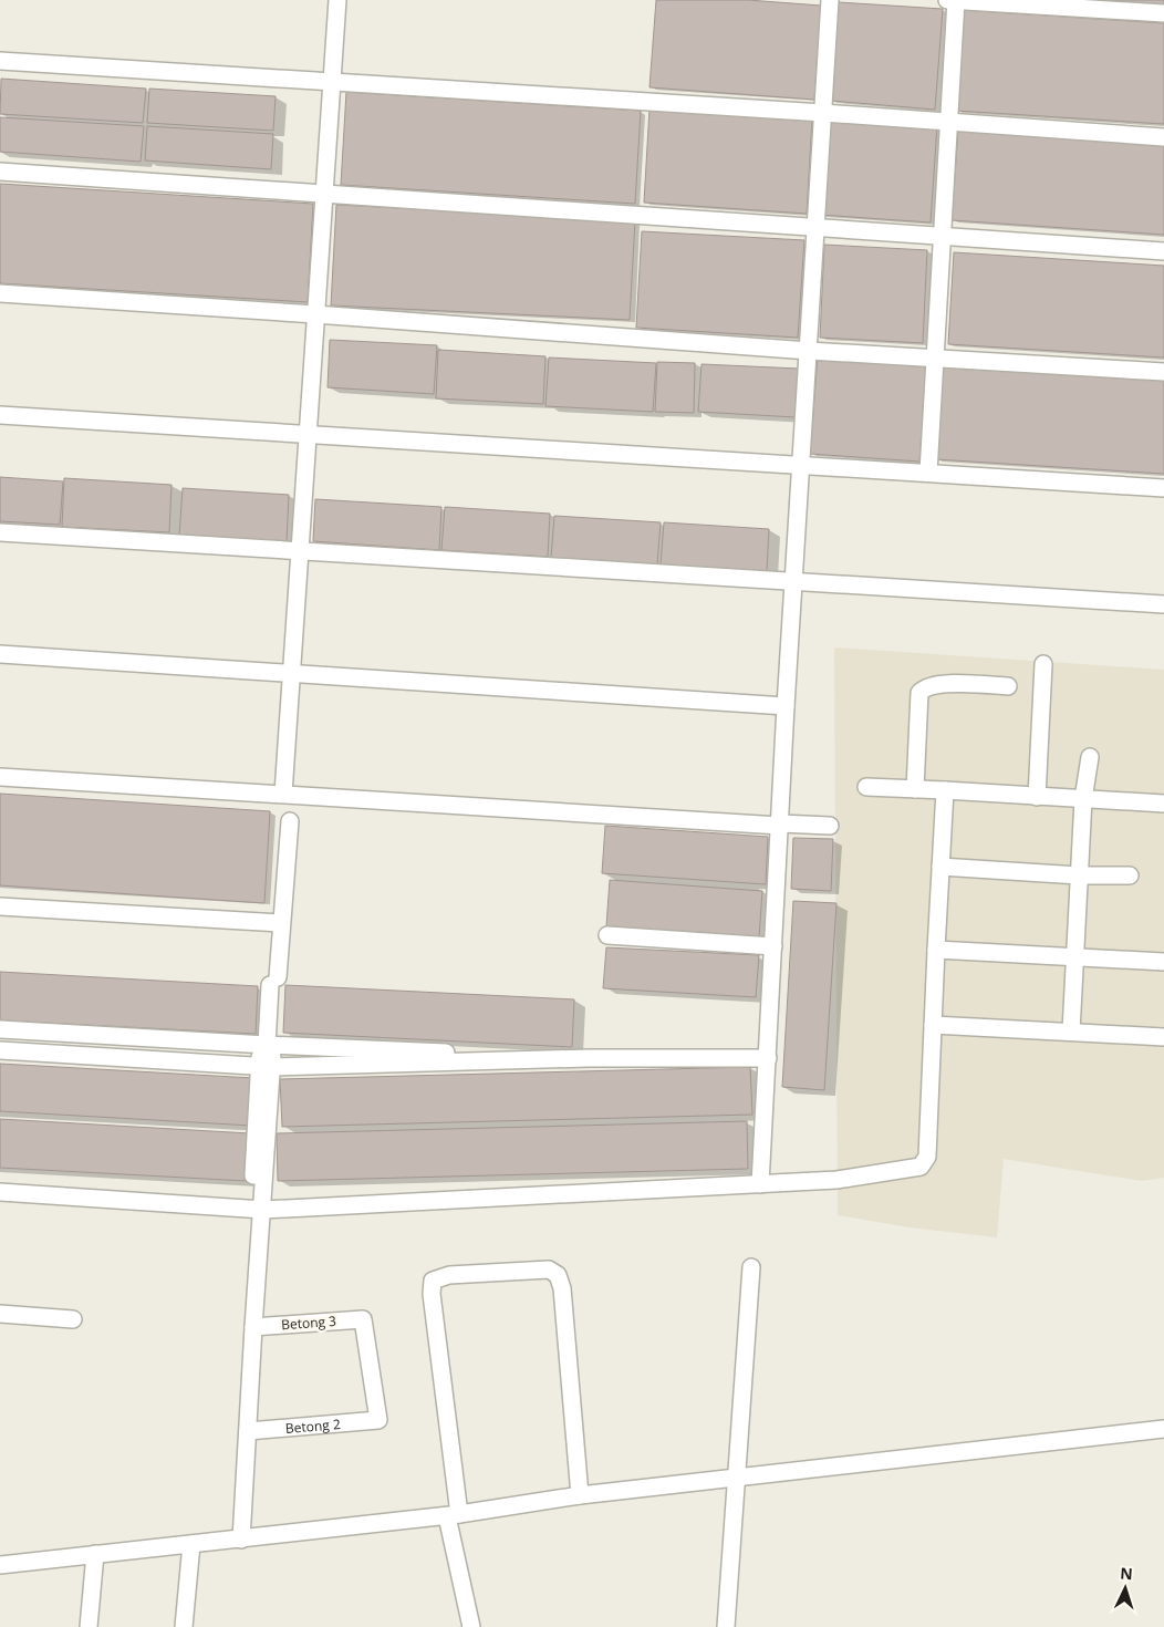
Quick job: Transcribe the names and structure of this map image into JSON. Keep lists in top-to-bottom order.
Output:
{
  "streets": {
    "street": ["Betong 3", "Betong 2"]
  },
  "crossings": [
    ["Betong 3", "Betong 2"]
  ],
  "north": "top"
}
